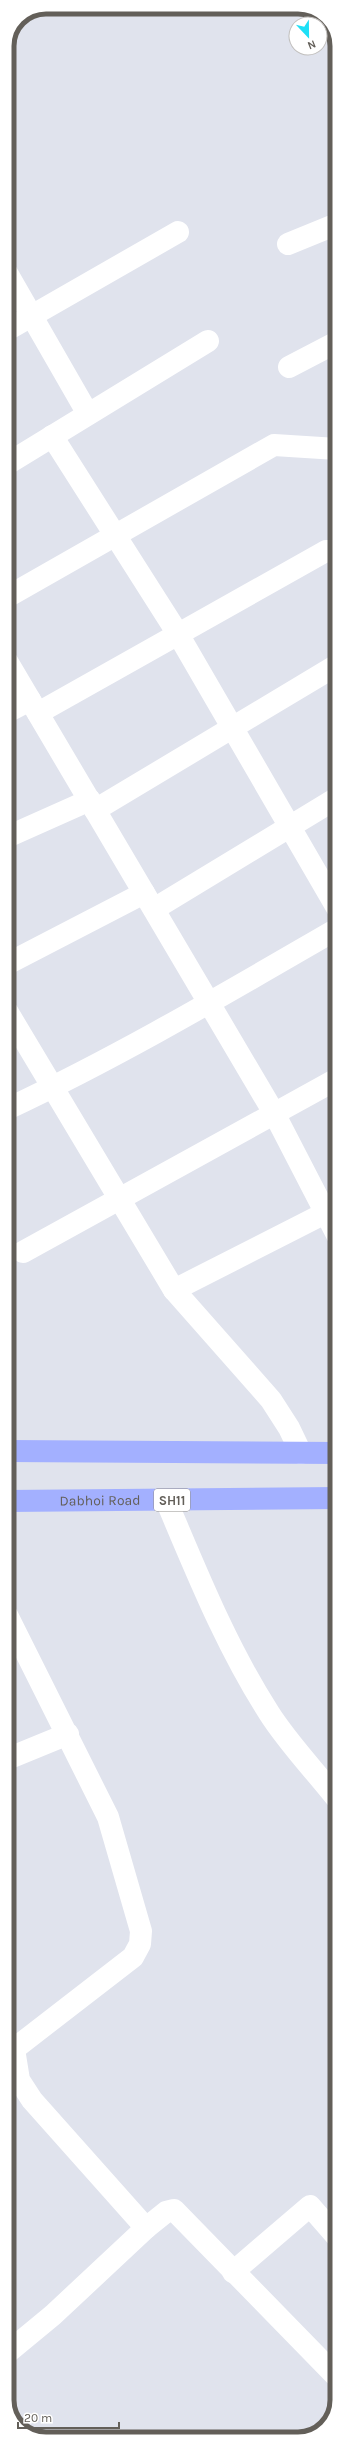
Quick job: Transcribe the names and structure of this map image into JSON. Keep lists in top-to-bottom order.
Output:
{
  "streets": {
    "main road": ["Dabhoi Road", "SH11"]
  },
  "scale_bar": "20 m",
  "north": "bottom"
}
